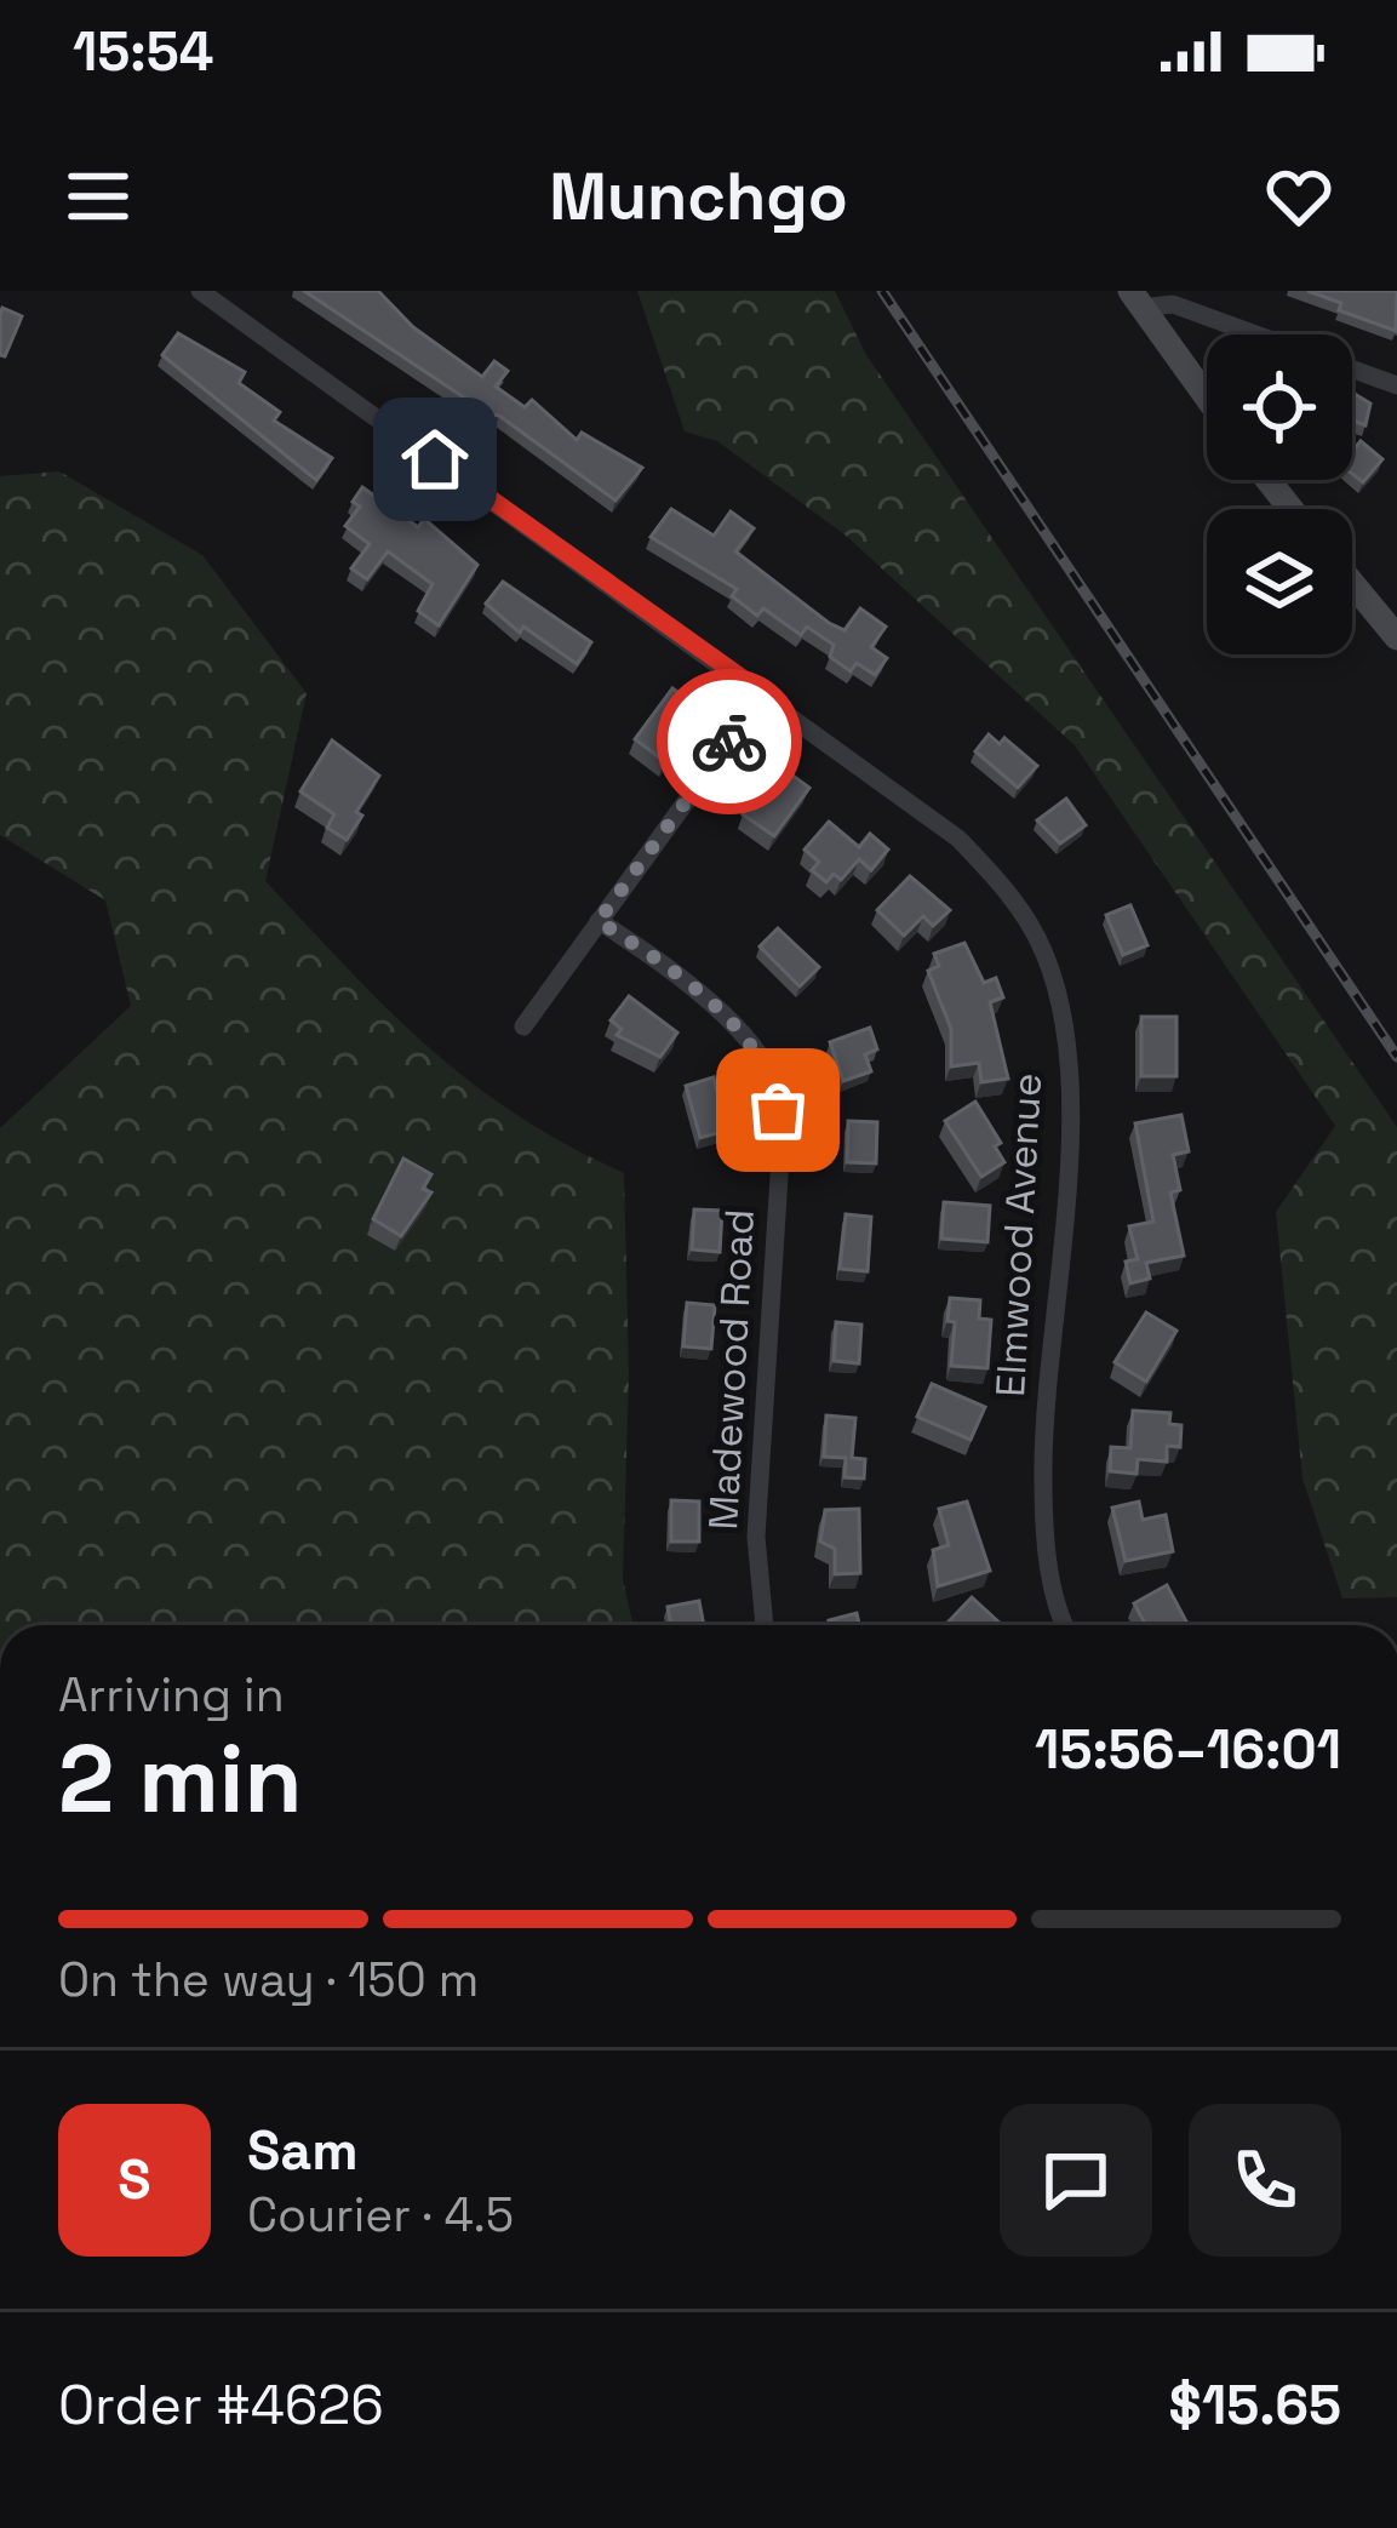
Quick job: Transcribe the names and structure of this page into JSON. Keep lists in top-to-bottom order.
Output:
{
  "streets": {
    "street": ["Elmwood Avenue", "Madewood Road"]
  },
  "page": {
    "status": "15:54",
    "header": "Munchgo",
    "heading": ["2 min", "Arriving in", "15:56–16:01"],
    "panel": [
      "Sam",
      "Courier · 4.5",
      "Order #4626",
      "$15.65"
    ],
    "bar": "On the way · 150 m",
    "round": "S"
  }
}
